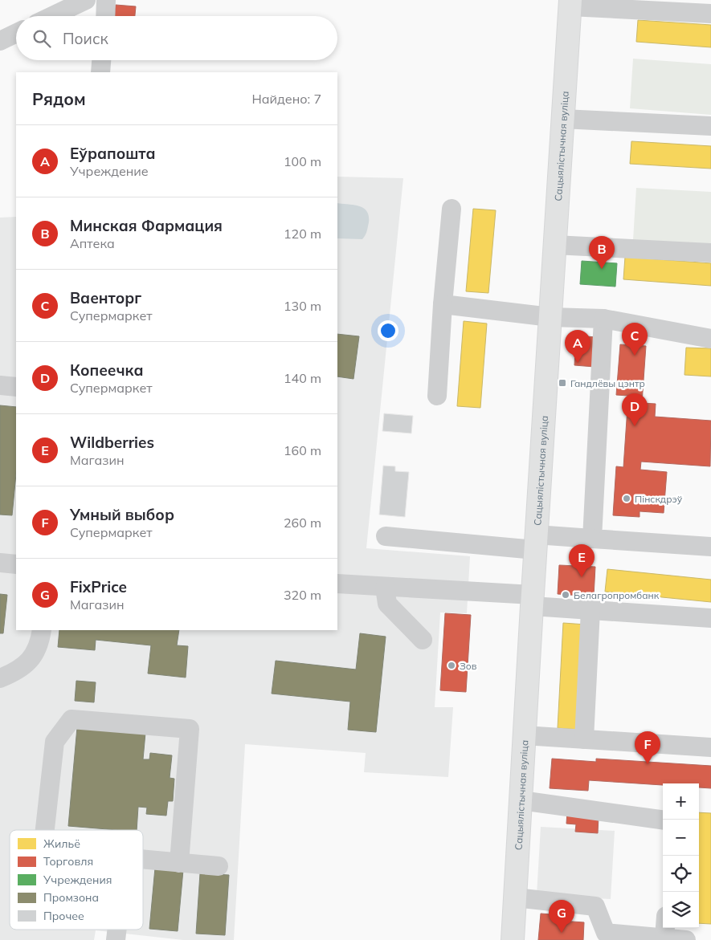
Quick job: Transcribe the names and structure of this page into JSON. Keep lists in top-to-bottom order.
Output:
{
  "streets": {
    "main road": ["Сацыялістычная вуліца"]
  },
  "places": {
    "transit": ["Гандлёвы цэнтр"],
    "other": ["Пінскдрэў", "Белагропромбанк", "Зов"]
  },
  "legend": [
    "Жильё",
    "Торговля",
    "Учреждения",
    "Промзона",
    "Прочее"
  ],
  "page": {
    "search": "Поиск",
    "heading": ["Рядом", "Найдено: 7"],
    "list": [
      {
        "mark": "A",
        "name": "Еўрапошта",
        "note": "Учреждение",
        "value": "100 m"
      },
      {
        "mark": "B",
        "name": "Минская Фармация",
        "note": "Аптека",
        "value": "120 m"
      },
      {
        "mark": "C",
        "name": "Ваенторг",
        "note": "Супермаркет",
        "value": "130 m"
      },
      {
        "mark": "D",
        "name": "Копеечка",
        "note": "Супермаркет",
        "value": "140 m"
      },
      {
        "mark": "E",
        "name": "Wildberries",
        "note": "Магазин",
        "value": "160 m"
      },
      {
        "mark": "F",
        "name": "Умный выбор",
        "note": "Супермаркет",
        "value": "260 m"
      },
      {
        "mark": "G",
        "name": "FixPrice",
        "note": "Магазин",
        "value": "320 m"
      }
    ],
    "pins": [
      "B",
      "C",
      "A",
      "D",
      "E",
      "F",
      "G"
    ],
    "map_buttons": ["+", "−"]
  }
}
